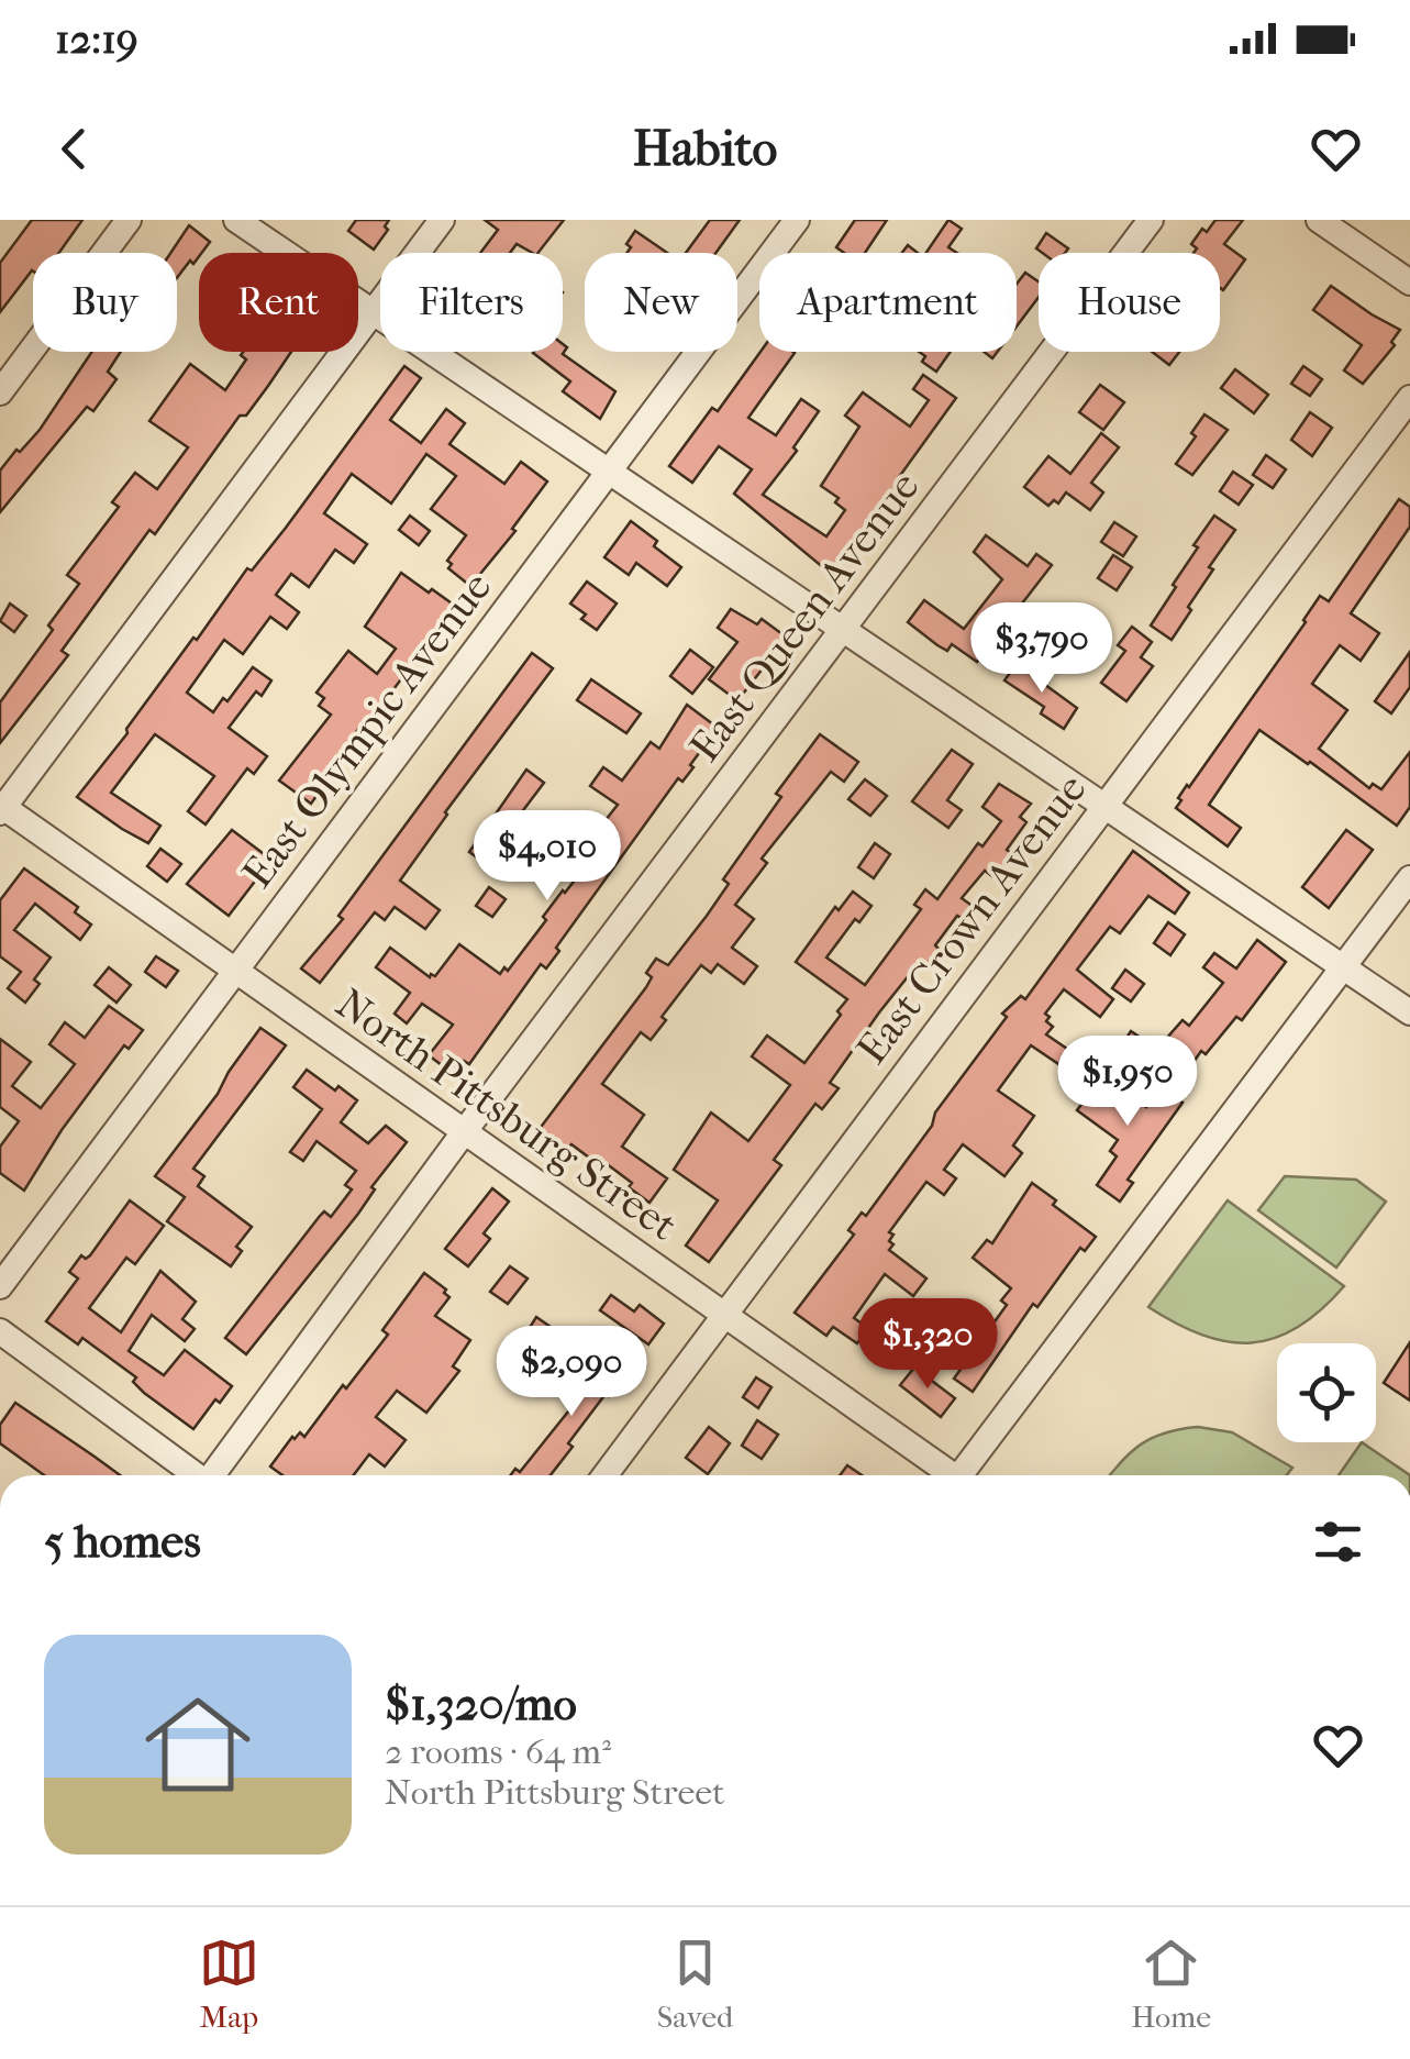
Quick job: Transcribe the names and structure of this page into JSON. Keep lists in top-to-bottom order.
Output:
{
  "streets": {
    "street": [
      "East Queen Avenue",
      "East Olympic Avenue",
      "East Crown Avenue",
      "North Pittsburg Street"
    ]
  },
  "crossings": [
    ["East Queen Avenue", "North Pittsburg Street"],
    ["East Olympic Avenue", "North Pittsburg Street"],
    ["East Crown Avenue", "North Pittsburg Street"]
  ],
  "page": {
    "status": "12:19",
    "header": "Habito",
    "chip": [
      "Buy",
      "Rent",
      "Filters",
      "New",
      "Apartment",
      "House"
    ],
    "price": [
      "$3,790",
      "$4,010",
      "$1,950",
      "$1,320",
      "$2,090"
    ],
    "heading": "5 homes",
    "list": [
      {
        "name": "$1,320/mo",
        "note": "2 rooms · 64 m² · North Pittsburg Street"
      }
    ],
    "tabs": ["Map", "Saved", "Home"]
  }
}
